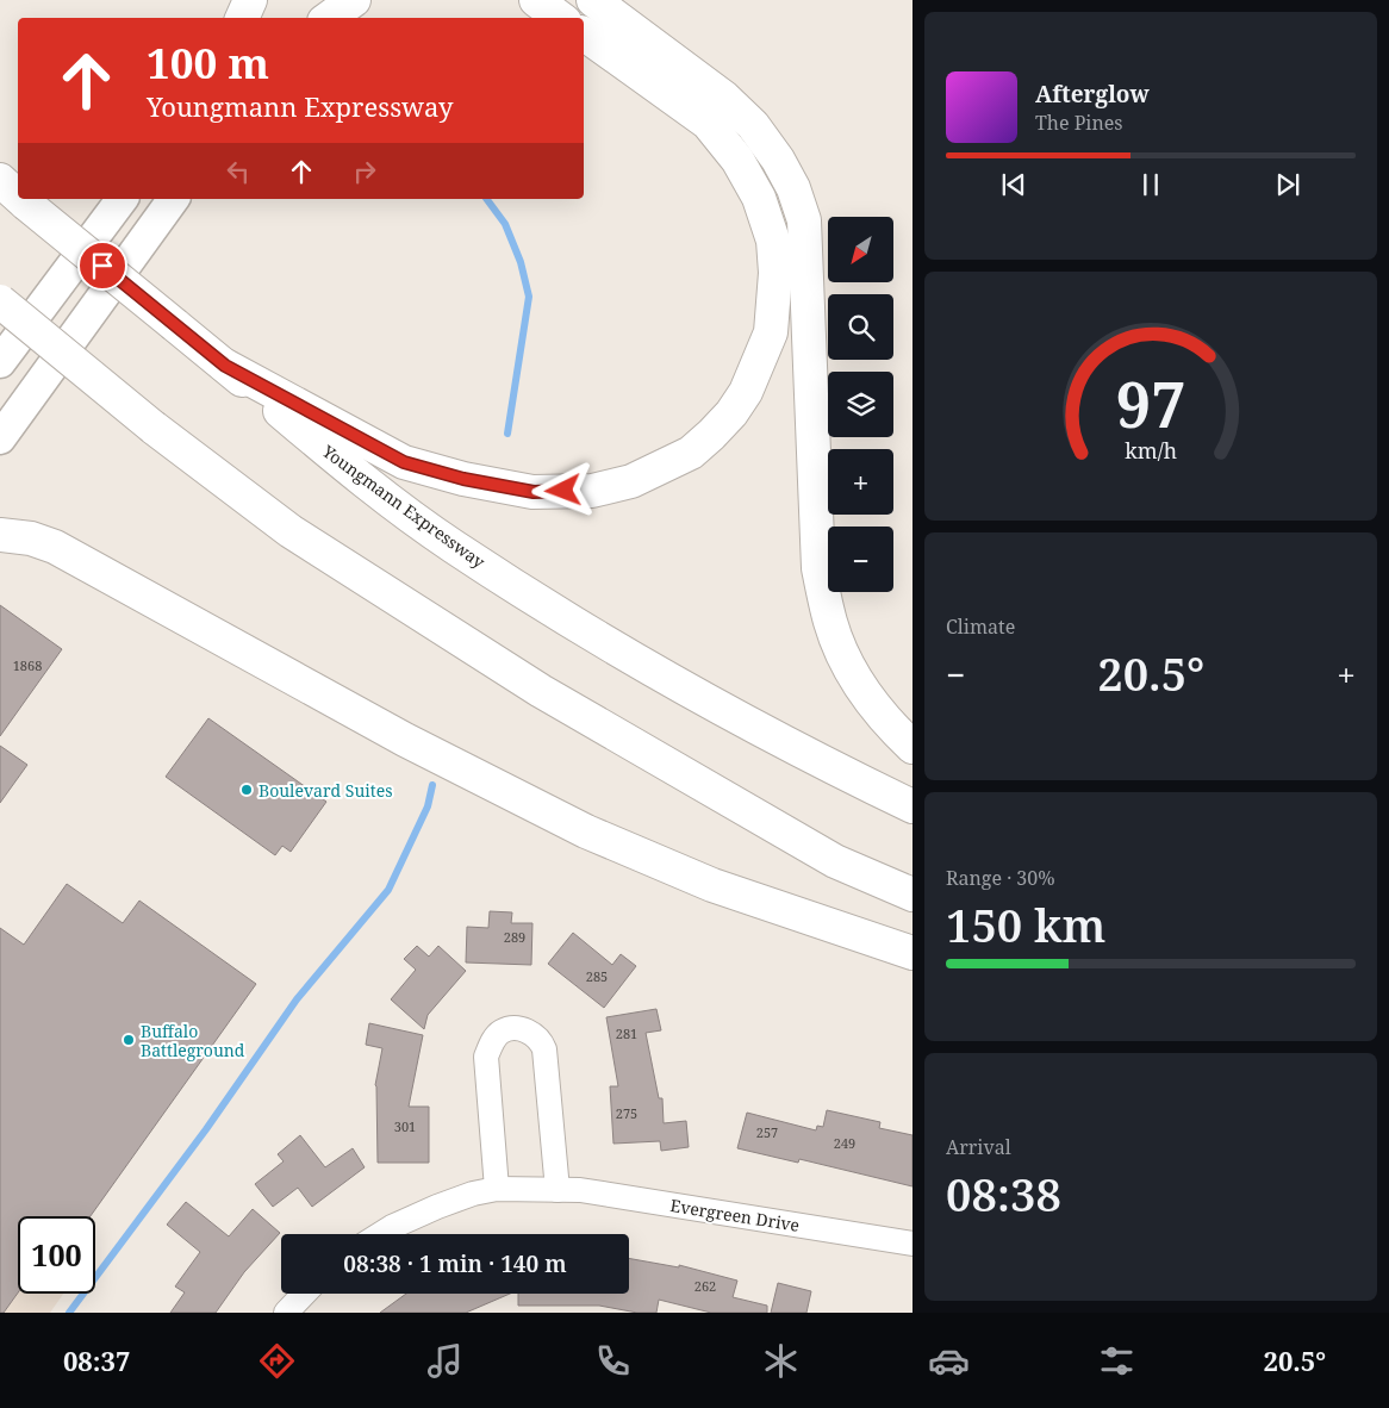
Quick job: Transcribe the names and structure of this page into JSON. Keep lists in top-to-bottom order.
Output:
{
  "streets": {
    "highway": ["Youngmann Expressway"],
    "street": ["Evergreen Drive"]
  },
  "places": ["Boulevard Suites", "Buffalo Battleground"],
  "house_numbers": [
    "1868",
    "289",
    "285",
    "281",
    "275",
    "301",
    "257",
    "249",
    "262"
  ],
  "north": "bottom left",
  "page": {
    "turn": ["100 m", "Youngmann Expressway"],
    "song": ["Afterglow", "The Pines"],
    "map_buttons": ["+", "−"],
    "tile": [
      "Climate",
      ["Range · 30%", "150 km"],
      ["Arrival", "08:38"]
    ],
    "heat": ["−", "20.5°", "+"],
    "limit": "100",
    "trip": "08:38 · 1 min · 140 m",
    "tabs": ["08:37", "20.5°"],
    "gauge": ["97", "km/h"]
  }
}
